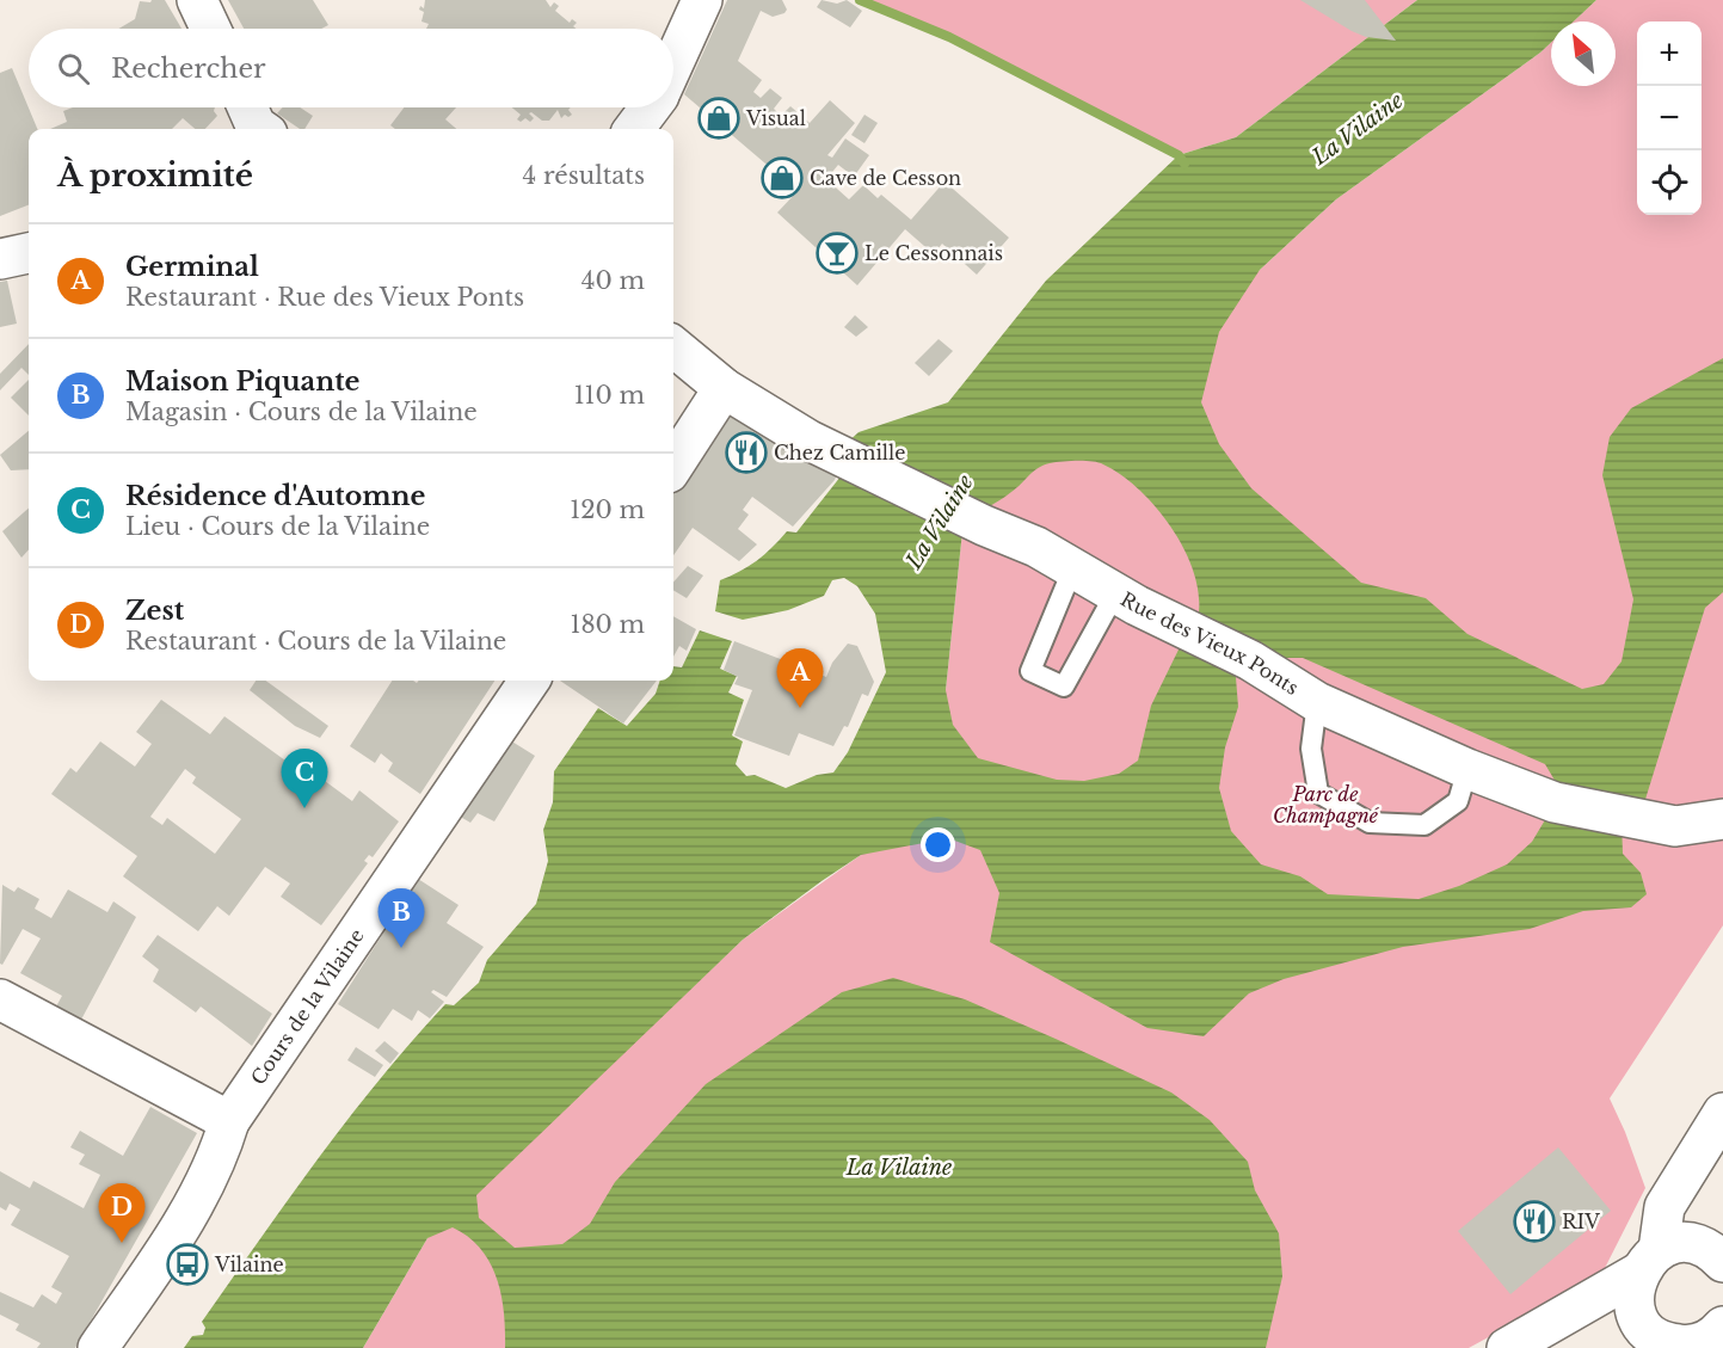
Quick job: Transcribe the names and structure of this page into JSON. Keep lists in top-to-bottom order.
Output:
{
  "streets": {
    "street": ["Rue des Vieux Ponts", "Cours de la Vilaine"]
  },
  "water": ["La Vilaine"],
  "parks": ["Parc de Champagné"],
  "places": {
    "shop": ["Visual", "Cave de Cesson"],
    "bar": ["Le Cessonnais"],
    "restaurant": ["Chez Camille", "RIV"],
    "bus stop": ["Vilaine"]
  },
  "north": "top left",
  "page": {
    "map_buttons": ["+", "−"],
    "search": "Rechercher",
    "heading": ["À proximité", "4 résultats"],
    "list": [
      {
        "mark": "A",
        "name": "Germinal",
        "note": "Restaurant · Rue des Vieux Ponts",
        "value": "40 m"
      },
      {
        "mark": "B",
        "name": "Maison Piquante",
        "note": "Magasin · Cours de la Vilaine",
        "value": "110 m"
      },
      {
        "mark": "C",
        "name": "Résidence d'Automne",
        "note": "Lieu · Cours de la Vilaine",
        "value": "120 m"
      },
      {
        "mark": "D",
        "name": "Zest",
        "note": "Restaurant · Cours de la Vilaine",
        "value": "180 m"
      }
    ],
    "pins": [
      "A",
      "C",
      "B",
      "D"
    ]
  }
}
